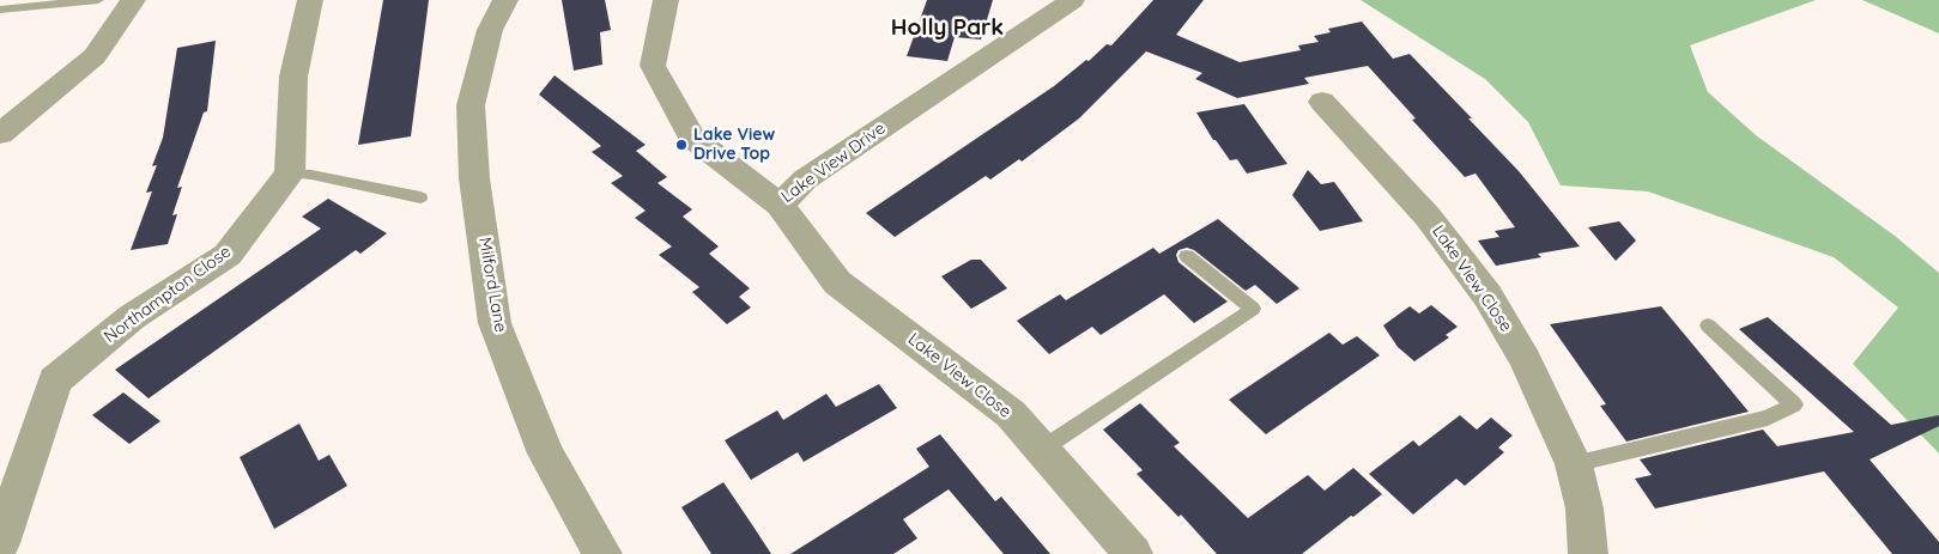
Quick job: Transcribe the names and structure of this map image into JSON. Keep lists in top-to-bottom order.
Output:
{
  "streets": {
    "street": [
      "Lake View Drive",
      "Lake View Close",
      "Milford Lane",
      "Northampton Close"
    ]
  },
  "crossings": [
    ["Lake View Drive", "Lake View Close"]
  ],
  "districts": ["Holly Park"],
  "places": ["Lake View Drive Top"]
}
